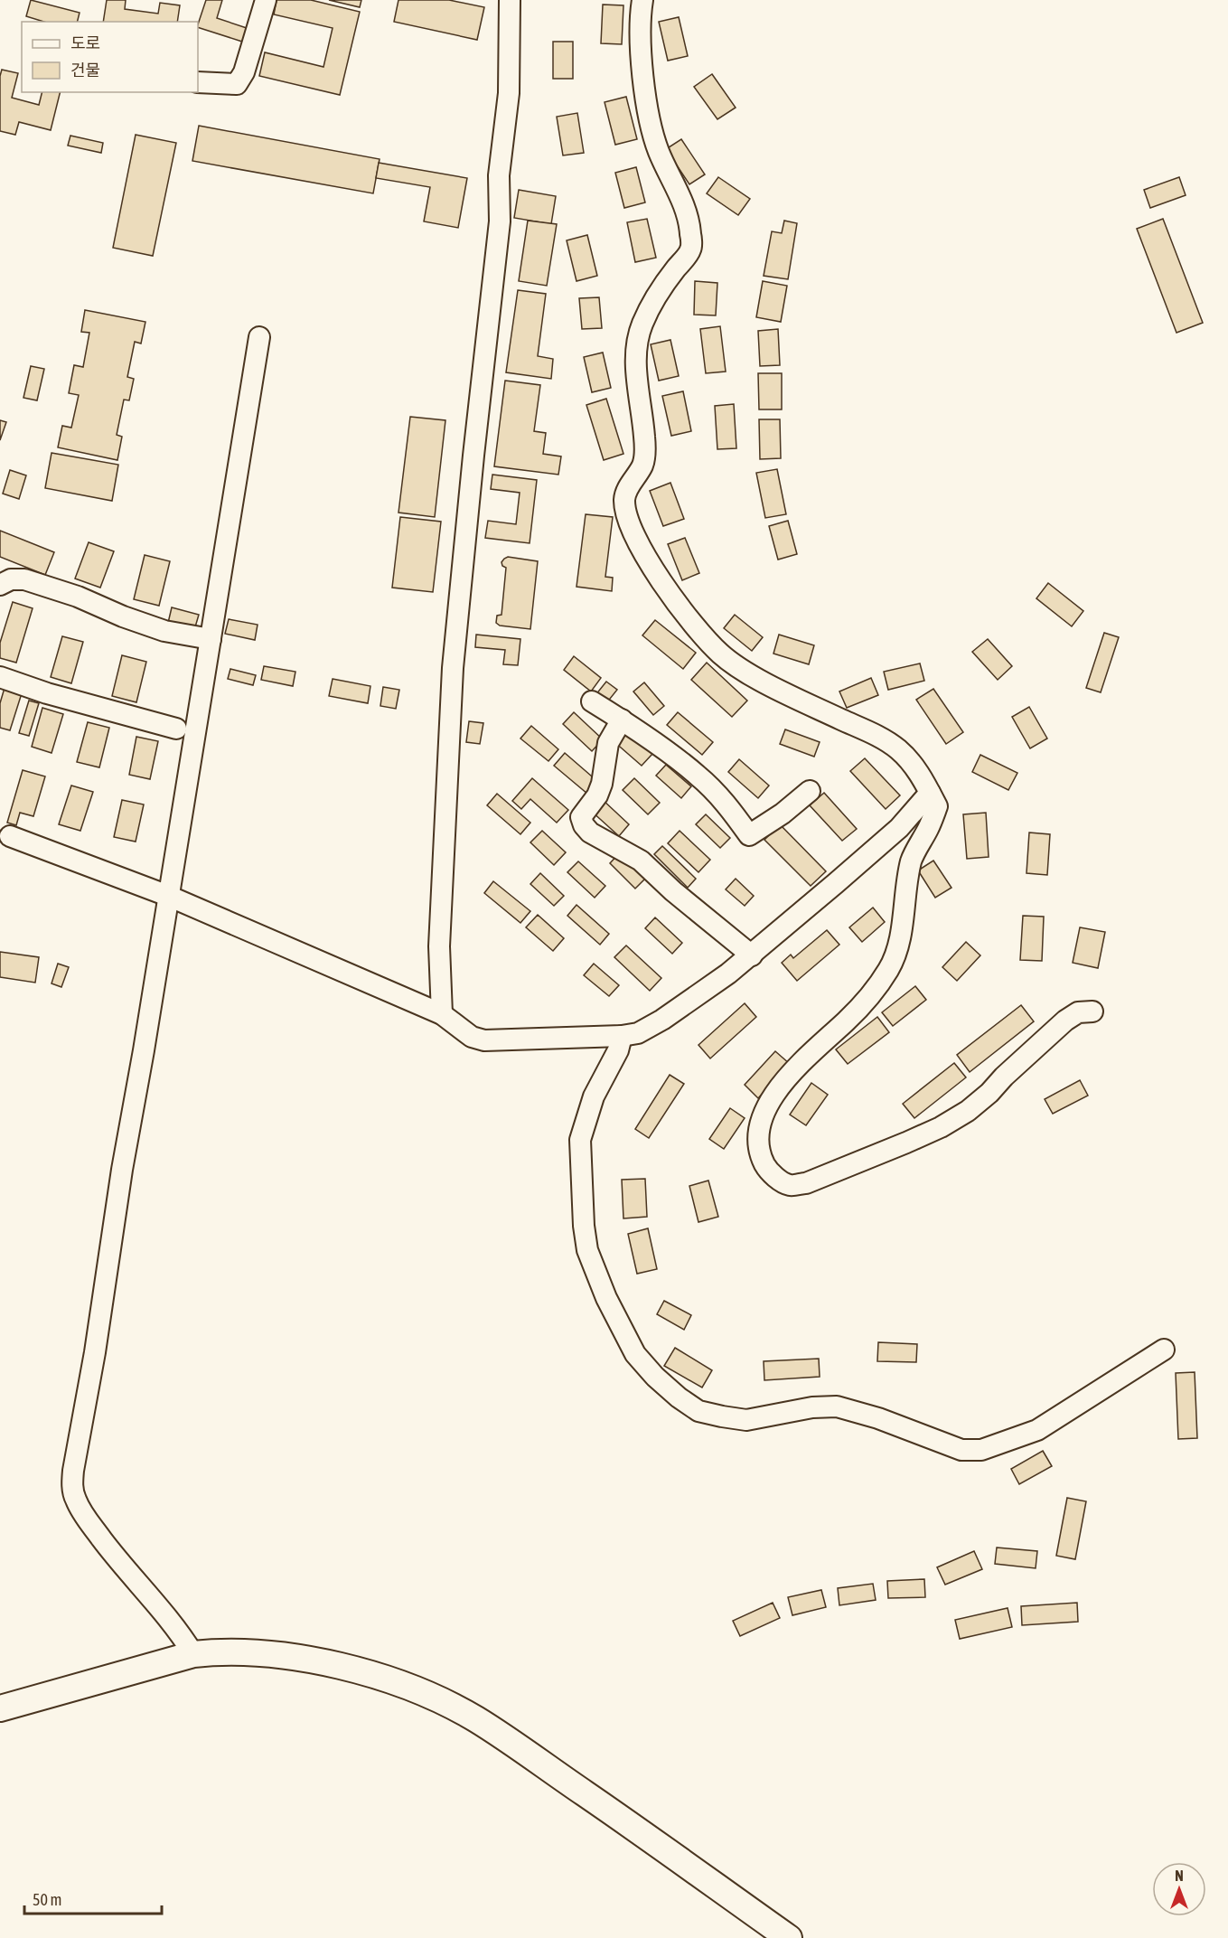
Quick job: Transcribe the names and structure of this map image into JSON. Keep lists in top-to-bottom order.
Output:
{
  "legend": ["도로", "건물"],
  "scale_bar": "50 m",
  "north": "top"
}
